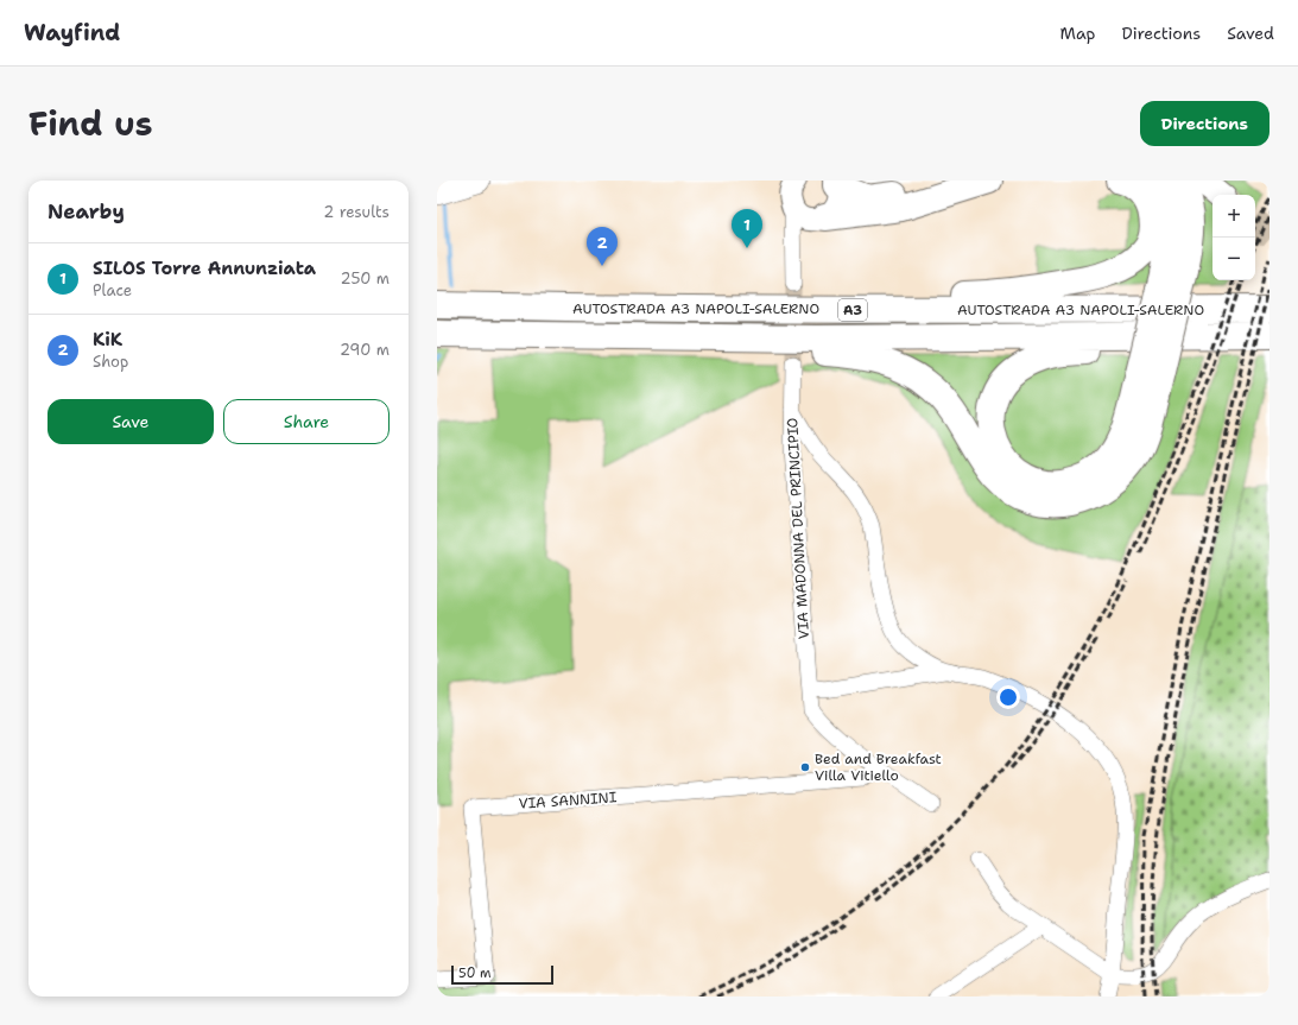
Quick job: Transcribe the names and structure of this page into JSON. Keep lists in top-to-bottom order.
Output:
{
  "streets": {
    "highway": ["AUTOSTRADA A3 NAPOLI-SALERNO", "A3"],
    "street": ["VIA MADONNA DEL PRINCIPIO", "VIA SANNINI"]
  },
  "crossings": [
    ["VIA MADONNA DEL PRINCIPIO", "VIA SANNINI"]
  ],
  "places": ["Bed and Breakfast Villa Vitiello"],
  "scale_bar": "50 m",
  "page": {
    "header": "Wayfind",
    "nav": ["Map", "Directions", "Saved"],
    "title": "Find us",
    "buttons": [
      "Directions",
      ["Save", "Share"]
    ],
    "heading": ["Nearby", "2 results"],
    "map_buttons": ["+", "−"],
    "pins": ["1", "2"],
    "list": [
      {
        "mark": "1",
        "name": "SILOS Torre Annunziata",
        "note": "Place",
        "value": "250 m"
      },
      {
        "mark": "2",
        "name": "KiK",
        "note": "Shop",
        "value": "290 m"
      }
    ],
    "scale": "50 m"
  }
}
